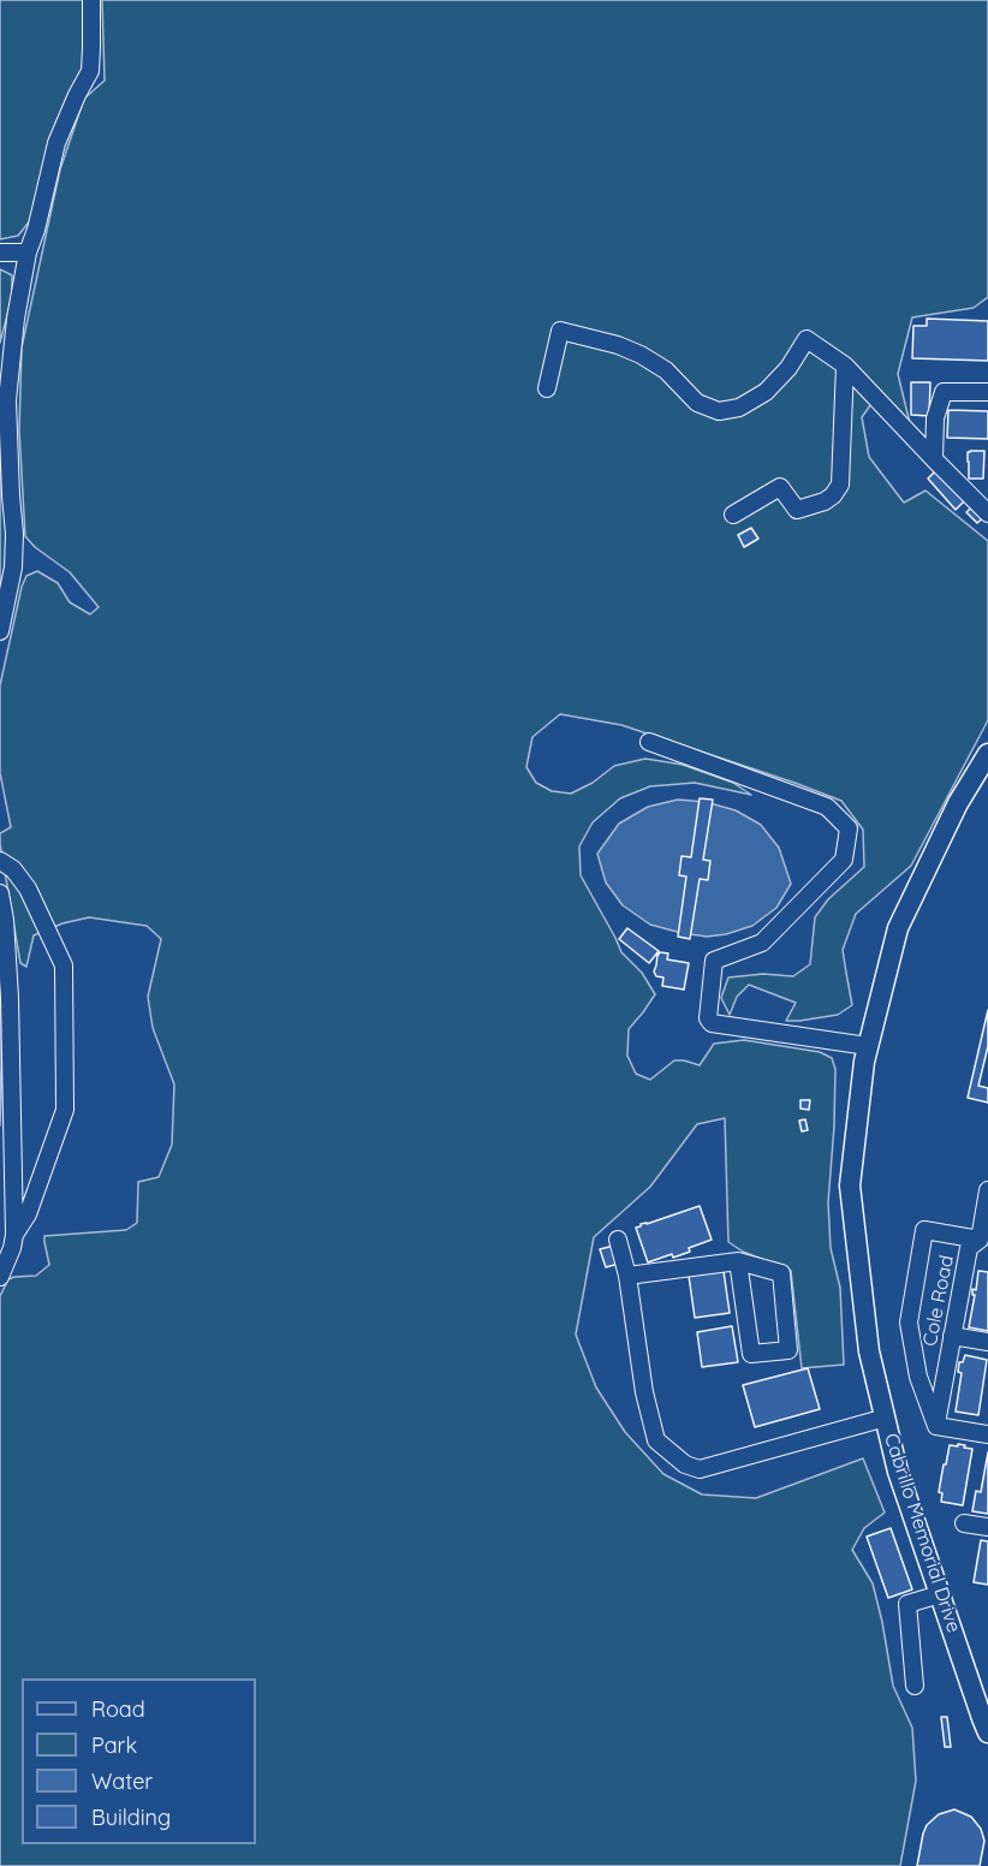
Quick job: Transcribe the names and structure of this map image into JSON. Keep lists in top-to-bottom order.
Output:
{
  "streets": {
    "main road": ["Cabrillo Memorial Drive"],
    "street": ["Cole Road"]
  },
  "legend": [
    "Road",
    "Park",
    "Water",
    "Building"
  ]
}
